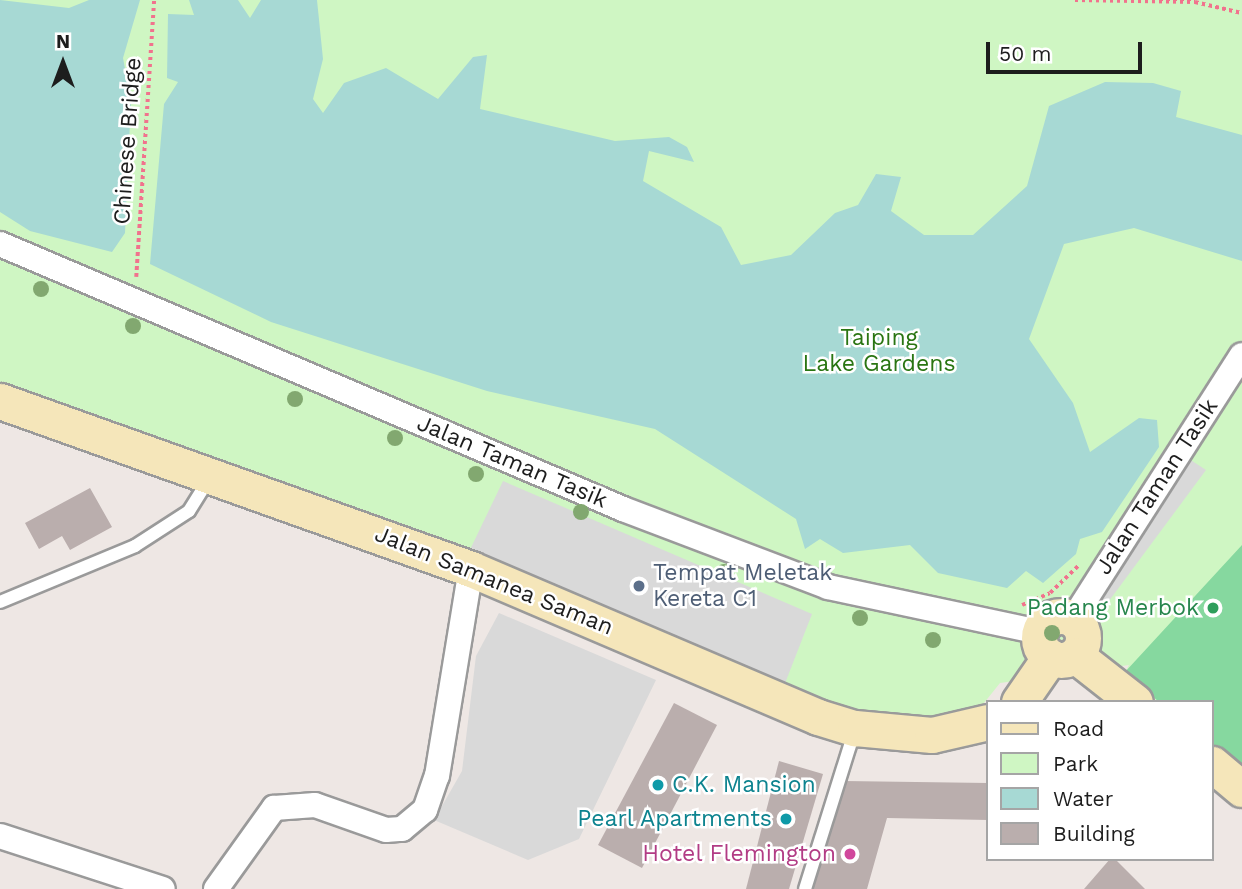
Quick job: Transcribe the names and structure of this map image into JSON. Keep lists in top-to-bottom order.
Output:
{
  "streets": {
    "street": ["Jalan Taman Tasik", "Jalan Samanea Saman"],
    "path": ["Chinese Bridge"]
  },
  "parks": ["Taiping Lake Gardens"],
  "places": [
    "Tempat Meletak Kereta C1",
    "Padang Merbok",
    "C.K. Mansion",
    "Pearl Apartments",
    "Hotel Flemington"
  ],
  "legend": [
    "Road",
    "Park",
    "Water",
    "Building"
  ],
  "scale_bar": "50 m",
  "north": "top"
}
